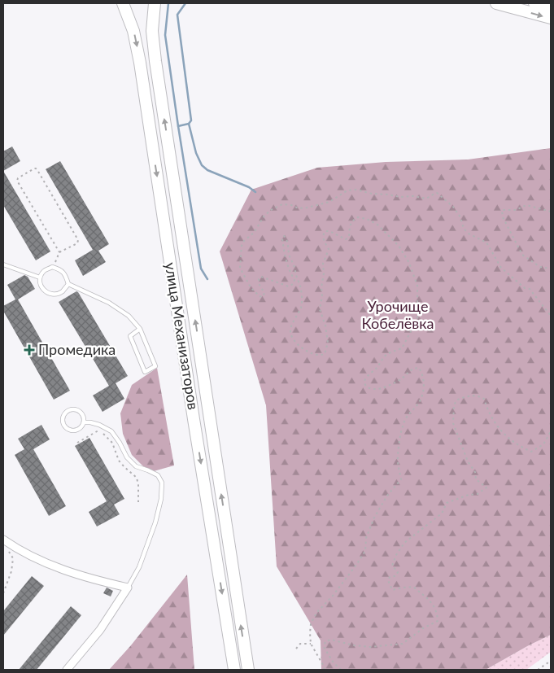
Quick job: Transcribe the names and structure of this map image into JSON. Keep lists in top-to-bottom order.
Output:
{
  "streets": {
    "main road": ["улица Механизаторов"]
  },
  "parks": ["Урочище Кобелёвка"],
  "places": {
    "health": ["Промедика"]
  }
}
